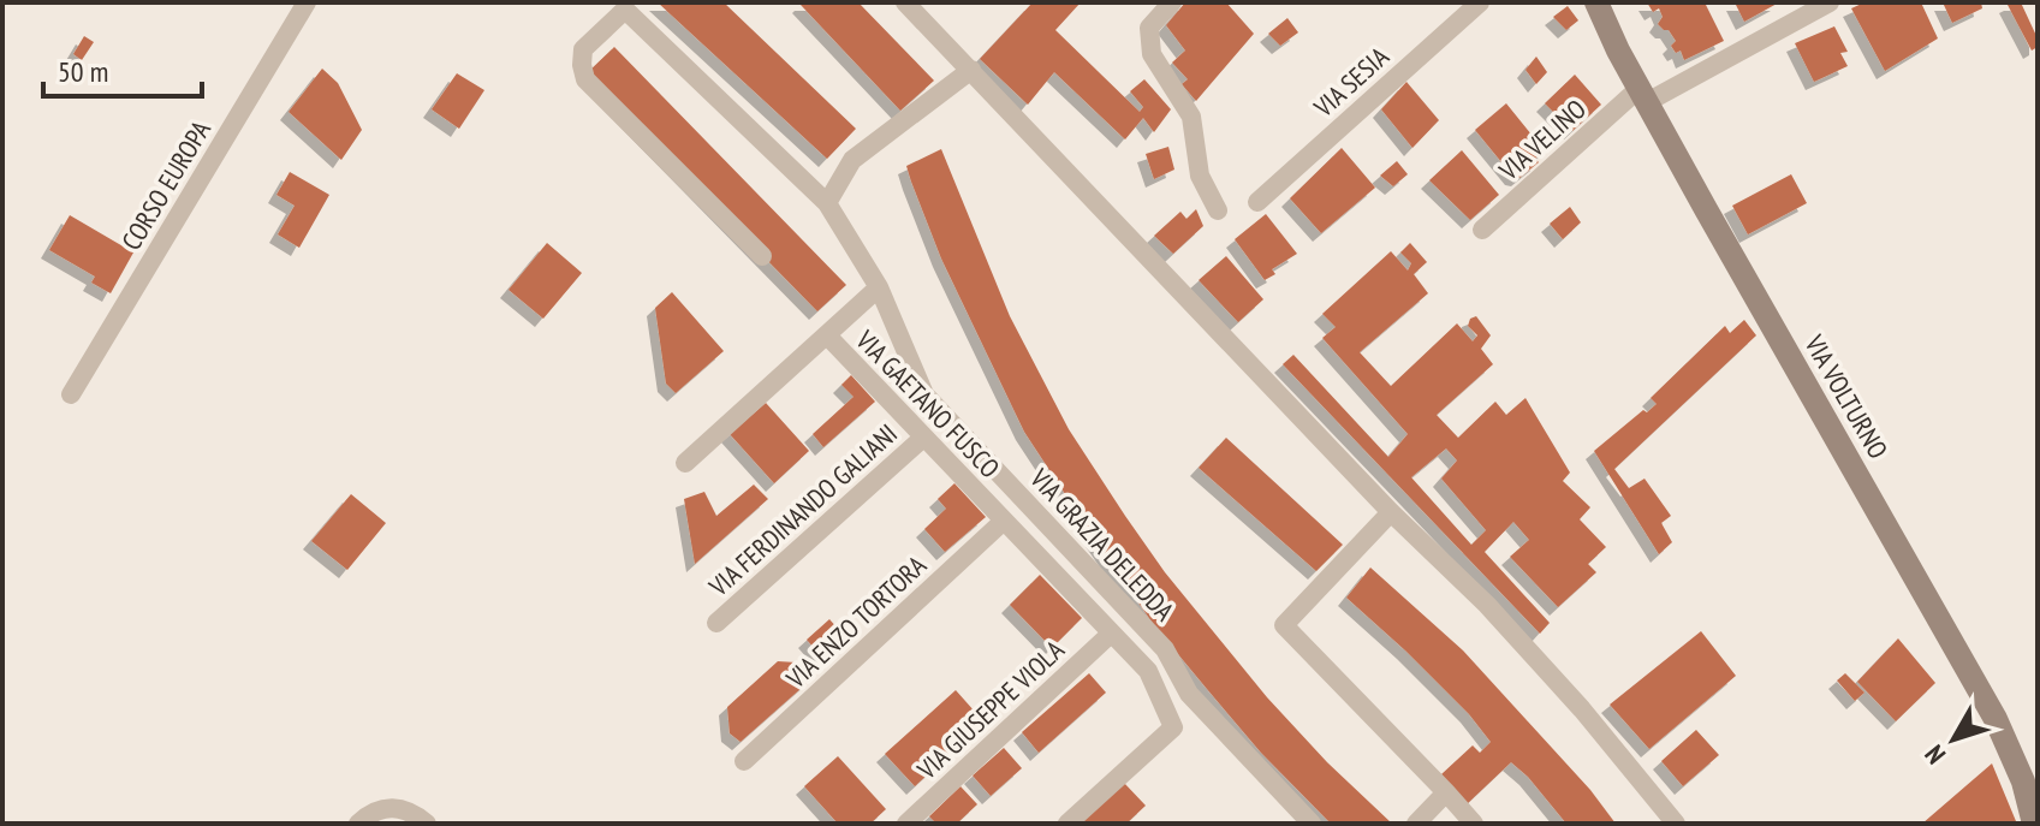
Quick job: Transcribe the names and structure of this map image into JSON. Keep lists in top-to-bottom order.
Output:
{
  "streets": {
    "street": [
      "VIA SESIA",
      "VIA VELINO",
      "CORSO EUROPA",
      "VIA VOLTURNO",
      "VIA GAETANO FUSCO",
      "VIA FERDINANDO GALIANI",
      "VIA GRAZIA DELEDDA",
      "VIA ENZO TORTORA",
      "VIA GIUSEPPE VIOLA"
    ]
  },
  "crossings": [
    ["VIA VELINO", "VIA VOLTURNO"],
    ["VIA GAETANO FUSCO", "VIA FERDINANDO GALIANI"],
    ["VIA GAETANO FUSCO", "VIA ENZO TORTORA"],
    ["VIA GAETANO FUSCO", "VIA GIUSEPPE VIOLA"]
  ],
  "scale_bar": "50 m",
  "north": "bottom left"
}
